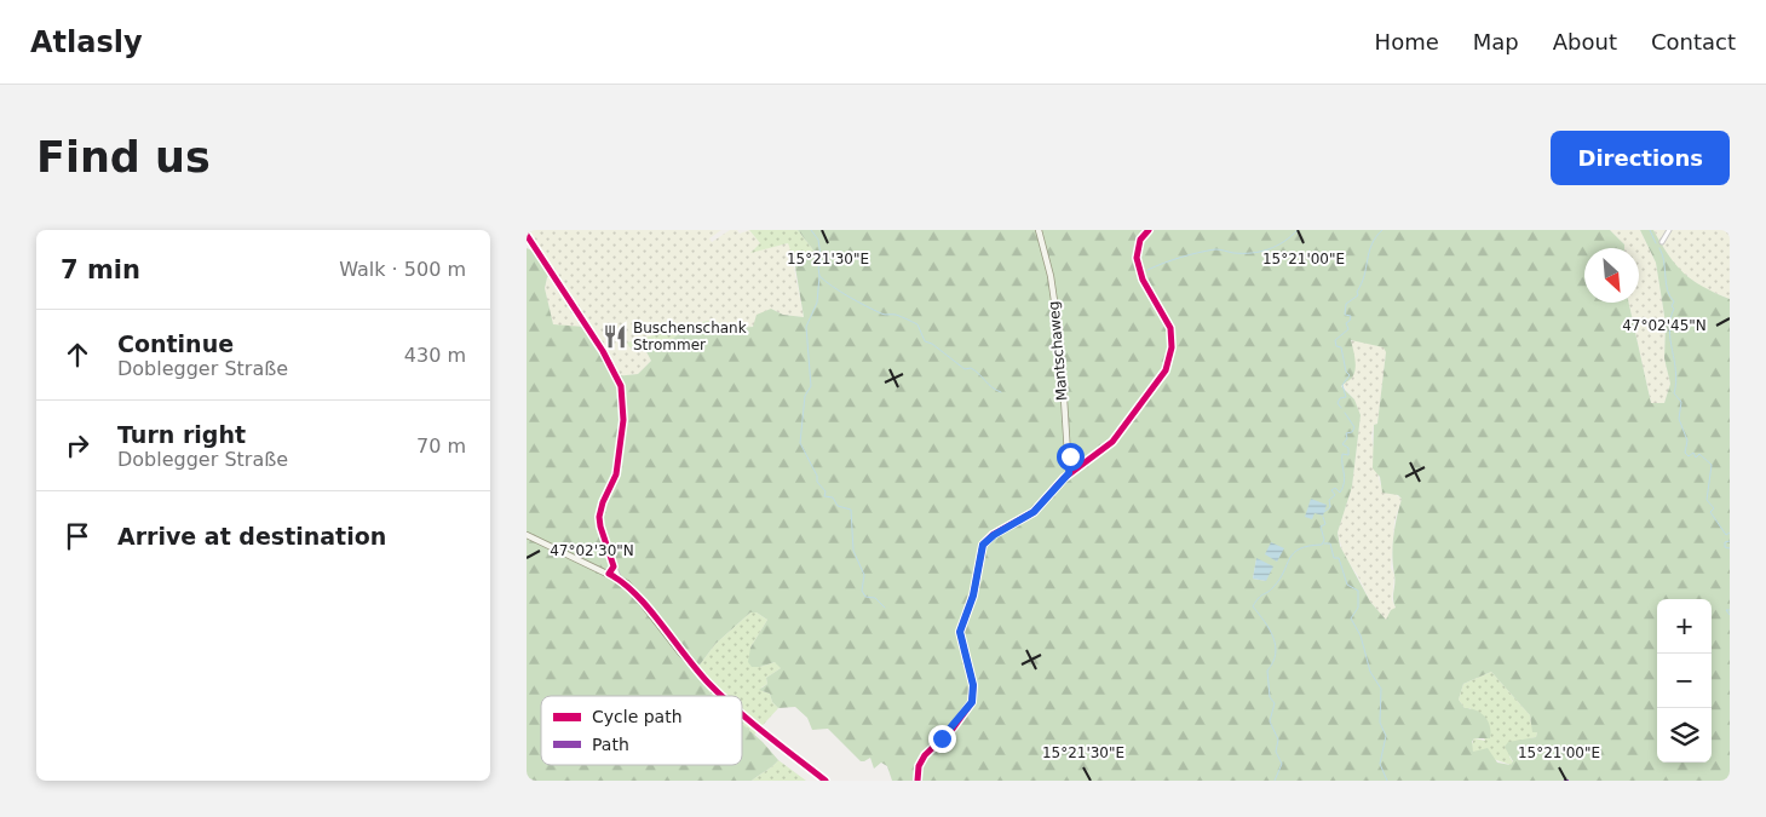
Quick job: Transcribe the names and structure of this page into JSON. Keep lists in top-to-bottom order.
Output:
{
  "streets": {
    "street": ["Mantschaweg"]
  },
  "places": {
    "restaurant": ["Buschenschank Strommer"]
  },
  "legend": ["Cycle path", "Path"],
  "north": "bottom right",
  "page": {
    "header": "Atlasly",
    "nav": [
      "Home",
      "Map",
      "About",
      "Contact"
    ],
    "buttons": "Directions",
    "title": "Find us",
    "heading": ["7 min", "Walk · 500 m"],
    "list": [
      ["Continue", "Doblegger Straße", "430 m"],
      ["Turn right", "Doblegger Straße", "70 m"],
      "Arrive at destination"
    ],
    "map_buttons": ["+", "−"]
  },
  "coordinates": [
    "15°21'00\"E",
    "15°21'30\"E",
    "47°02'45\"N",
    "47°02'30\"N"
  ]
}
